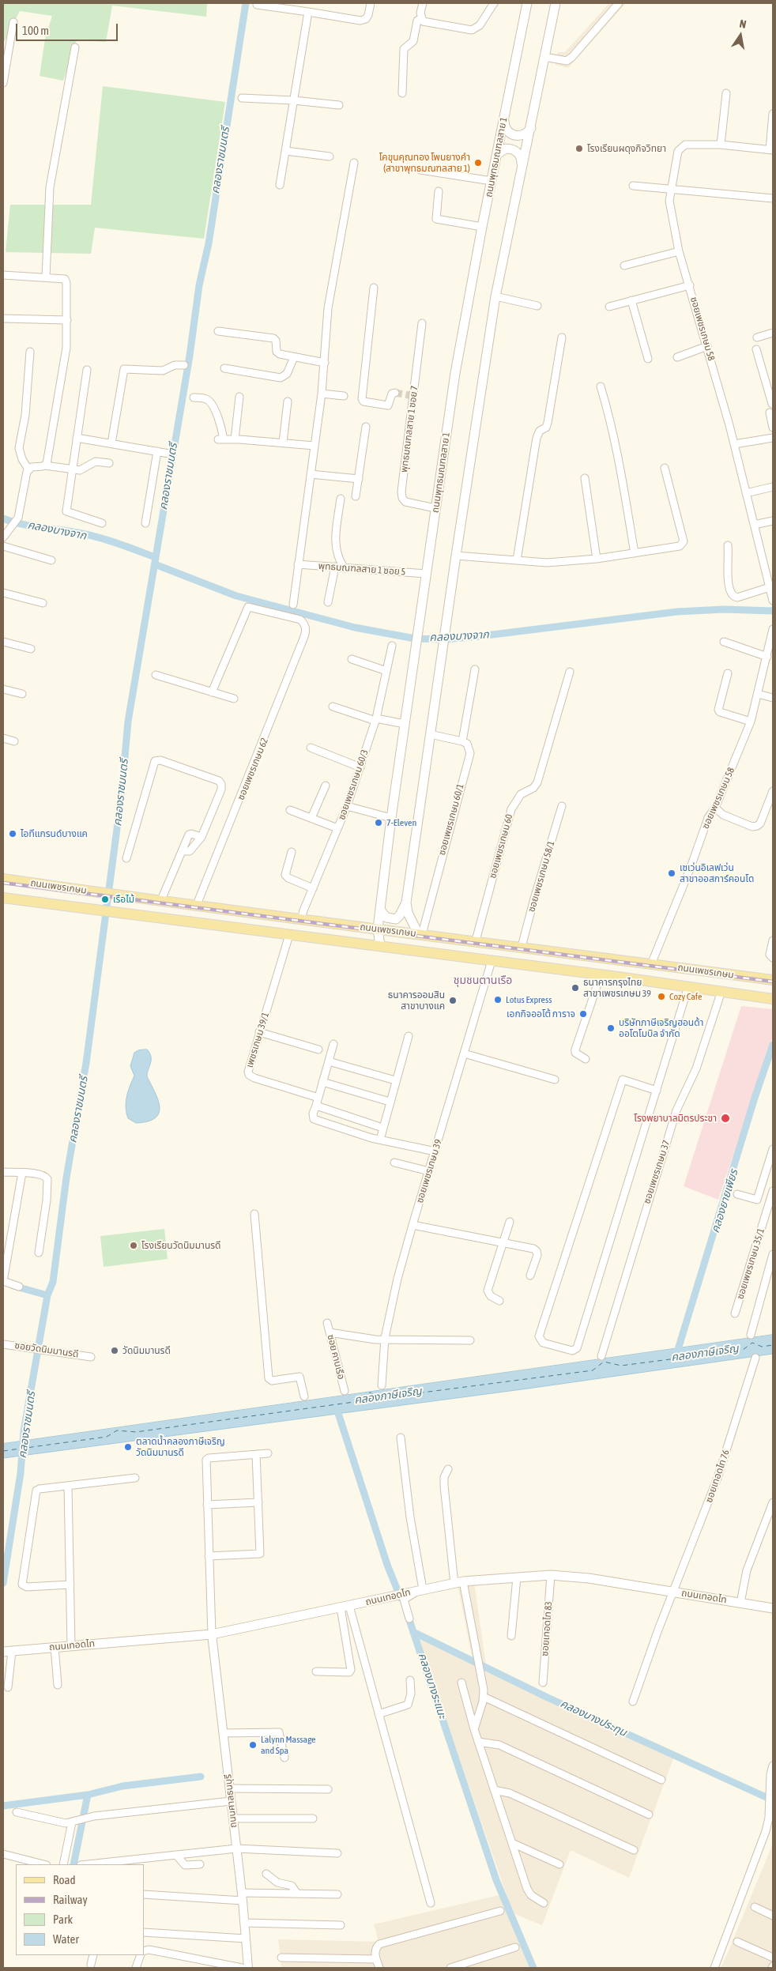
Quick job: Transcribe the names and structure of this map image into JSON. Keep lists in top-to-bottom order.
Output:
{
  "streets": {
    "main road": ["ถนนพุทธมณฑลสาย 1", "ถนนเพชรเกษม", "ถนนเทอดไท"],
    "street": [
      "ซอยเพชรเกษม 58",
      "พุทธมณฑลสาย 1 ซอย 7",
      "พุทธมณฑลสาย 1 ซอย 5",
      "ซอยเพชรเกษม 62",
      "ซอยเพชรเกษม 60/3",
      "ซอยเพชรเกษม 60/1",
      "ซอยเพชรเกษม 60",
      "ซอยเพชรเกษม 58/1",
      "เพชรเกษม 39/1",
      "ซอยเพชรเกษม 39",
      "ซอยเพชรเกษม 37",
      "ซอยเพชรเกษม 35/1",
      "ซอยวัดนิมมานรดี",
      "ซอย คานเรือ",
      "ซอยเทอดไท 76",
      "ซอยเทอดไท 83",
      "ถนนศาลธนบุรี"
    ]
  },
  "crossings": [
    ["ถนนพุทธมณฑลสาย 1", "พุทธมณฑลสาย 1 ซอย 7"],
    ["ถนนพุทธมณฑลสาย 1", "พุทธมณฑลสาย 1 ซอย 5"],
    ["ถนนพุทธมณฑลสาย 1", "ถนนเพชรเกษม"],
    ["ซอยเพชรเกษม 58", "ถนนเพชรเกษม"],
    ["ซอยเพชรเกษม 62", "ถนนเพชรเกษม"],
    ["ซอยเพชรเกษม 60/3", "ถนนเพชรเกษม"],
    ["ซอยเพชรเกษม 60/1", "ถนนเพชรเกษม"],
    ["ซอยเพชรเกษม 60", "ถนนเพชรเกษม"],
    ["ซอยเพชรเกษม 58/1", "ถนนเพชรเกษม"],
    ["ถนนเพชรเกษม", "เพชรเกษม 39/1"],
    ["ถนนเพชรเกษม", "ซอยเพชรเกษม 39"],
    ["ถนนเพชรเกษม", "ซอยเพชรเกษม 37"],
    ["ซอยเทอดไท 76", "ถนนเทอดไท"],
    ["ถนนเทอดไท", "ซอยเทอดไท 83"],
    ["ถนนเทอดไท", "ถนนศาลธนบุรี"]
  ],
  "districts": ["ชุมชนตานเรือ"],
  "water": [
    "คลองราชมนตรี",
    "คลองบางจาก",
    "คลองยายเพียร",
    "คลองภาษีเจริญ",
    "คลองบางระแนะ",
    "คลองบางประทุน"
  ],
  "places": [
    "โรงเรียนผดุงกิจวิทยา",
    "โคขุนคุณทอง โพนยางคำ (สาขาพุทธมณฑลสาย 1)",
    "7-Eleven",
    "ไอทีแกรนด์บางแค",
    "เซเว่นอิเลฟเว่น สาขาออสการ์คอนโด",
    "เรือไม้",
    "ธนาคารกรุงไทย สาขาเพชรเกษม 39",
    "Cozy Cafe",
    "Lotus Express",
    "ธนาคารออมสิน สาขาบางแค",
    "เอกกิจออโต้ การาจ",
    "บริษัทภาษีเจริญฮอนด้า ออโตโมบิล จำกัด",
    "โรงพยาบาลมิตรประชา",
    "โรงเรียนวัดนิมมานรดี",
    "วัดนิมมานรดี",
    "ตลาดน้ำคลองภาษีเจริญ วัดนิมมานรดี",
    "Lalynn Massage and Spa"
  ],
  "legend": [
    "Road",
    "Railway",
    "Park",
    "Water"
  ],
  "scale_bar": "100 m",
  "north": "top"
}
